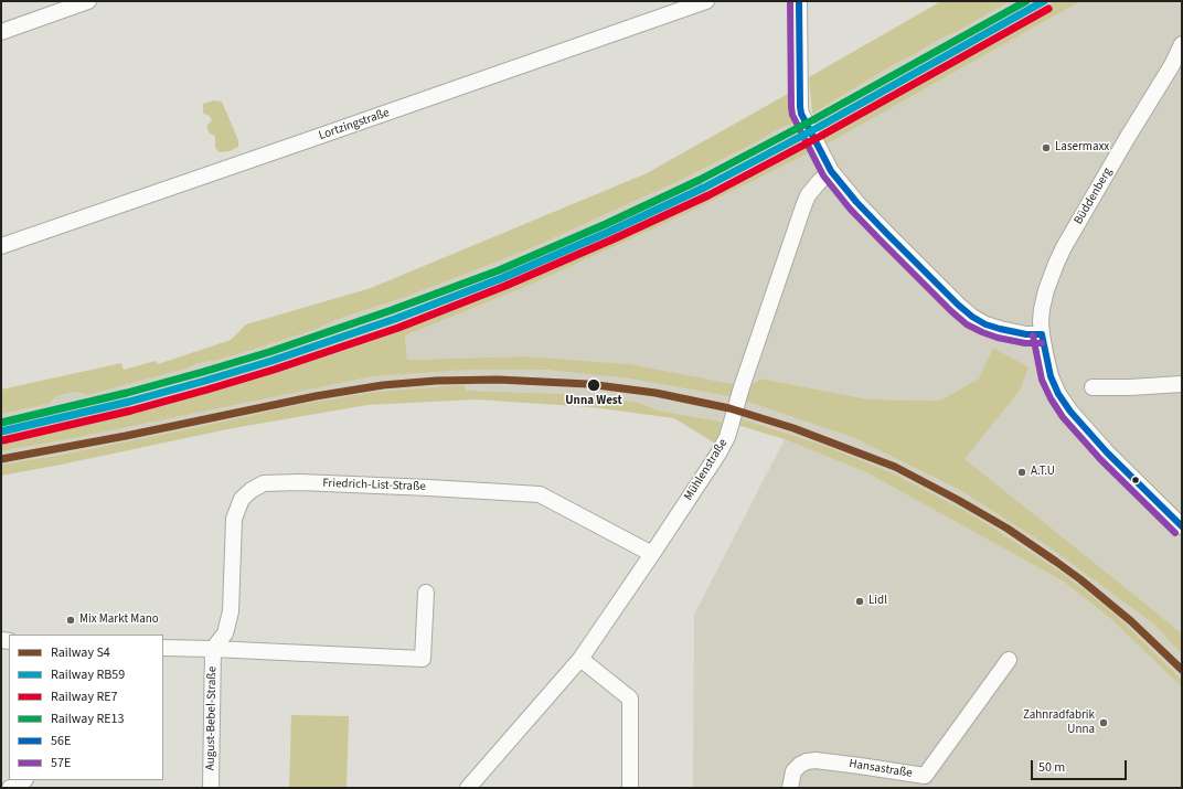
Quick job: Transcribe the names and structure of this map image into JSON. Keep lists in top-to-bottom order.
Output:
{
  "streets": {
    "street": [
      "Lortzingstraße",
      "Büddenberg",
      "Mühlenstraße",
      "Friedrich-List-Straße",
      "August-Bebel-Straße",
      "Hansastraße"
    ]
  },
  "crossings": [
    ["Mühlenstraße", "Friedrich-List-Straße"],
    ["Friedrich-List-Straße", "August-Bebel-Straße"]
  ],
  "places": [
    "Lasermaxx",
    "Unna West",
    "A.T.U",
    "Lidl",
    "Mix Markt Mano",
    "Zahnradfabrik Unna"
  ],
  "lines": [
    "rail line RB59",
    "rail line RE13",
    "transit line 56E",
    "transit line 57E",
    "rail line RE7",
    "rail line S4"
  ],
  "legend": [
    "Railway S4",
    "Railway RB59",
    "Railway RE7",
    "Railway RE13",
    "56E",
    "57E"
  ],
  "scale_bar": "50 m"
}
